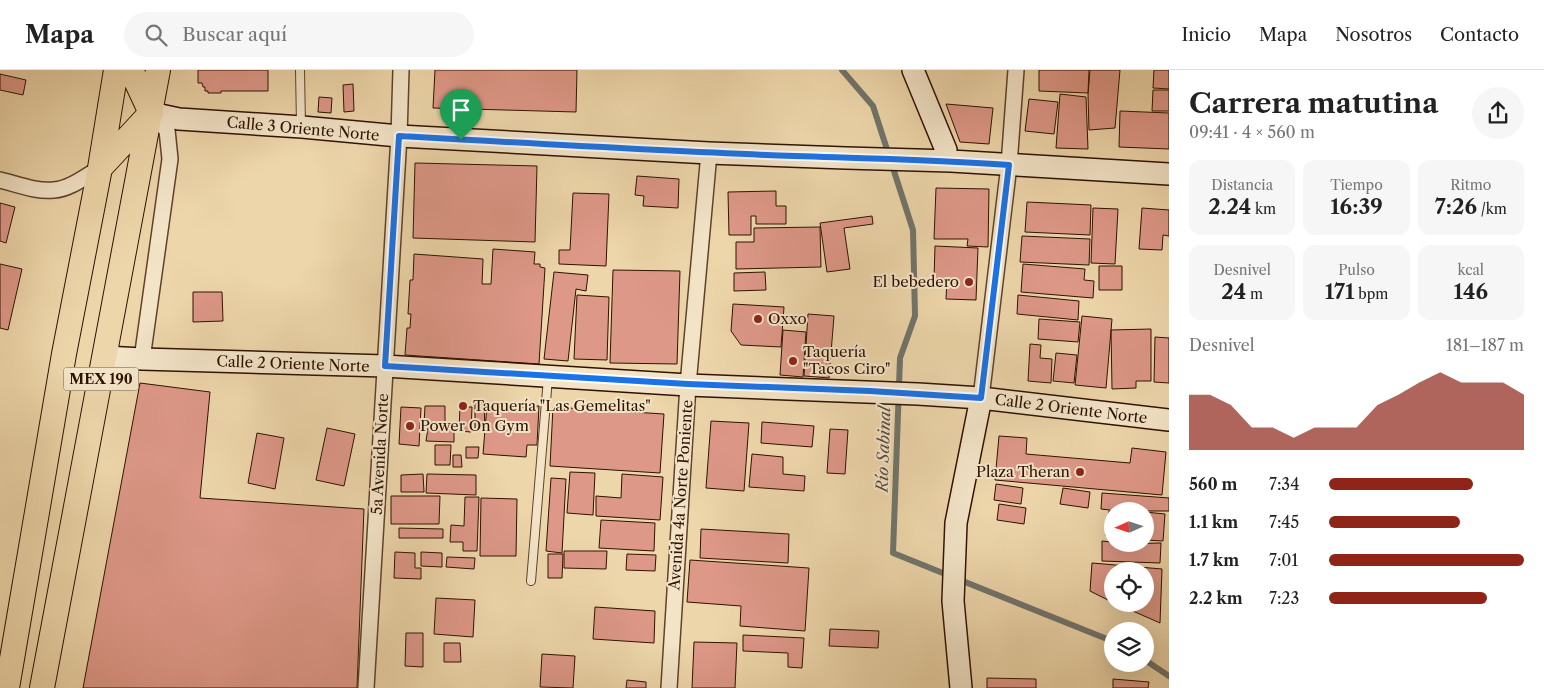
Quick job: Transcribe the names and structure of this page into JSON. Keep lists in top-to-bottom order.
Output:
{
  "streets": {
    "main road": ["Calle 3 Oriente Norte", "Calle 2 Oriente Norte", "MEX 190"],
    "street": ["5a Avenida Norte", "Avenida 4a Norte Poniente"]
  },
  "crossings": [
    ["Calle 3 Oriente Norte", "MEX 190"],
    ["Calle 3 Oriente Norte", "5a Avenida Norte"],
    ["Calle 3 Oriente Norte", "Avenida 4a Norte Poniente"],
    ["Calle 2 Oriente Norte", "MEX 190"],
    ["Calle 2 Oriente Norte", "5a Avenida Norte"],
    ["Calle 2 Oriente Norte", "Avenida 4a Norte Poniente"]
  ],
  "water": ["Río Sabinal"],
  "places": [
    "El bebedero",
    "Oxxo",
    "Taquería \"Tacos Ciro\"",
    "Taquería \"Las Gemelitas\"",
    "Power On Gym",
    "Plaza Theran"
  ],
  "north": "left",
  "page": {
    "header": "Mapa",
    "search": "Buscar aquí",
    "nav": [
      "Inicio",
      "Mapa",
      "Nosotros",
      "Contacto"
    ],
    "heading": ["Carrera matutina", "09:41 · 4 × 560 m"],
    "stats": [
      ["Distancia", "2.24 km"],
      ["Tiempo", "16:39"],
      ["Ritmo", "7:26 /km"],
      ["Desnivel", "24 m"],
      ["Pulso", "171 bpm"],
      ["kcal", "146"]
    ],
    "chart": ["Desnivel", "181–187 m"],
    "list": [
      {
        "name": "560 m",
        "note": "7:34"
      },
      {
        "name": "1.1 km",
        "note": "7:45"
      },
      {
        "name": "1.7 km",
        "note": "7:01"
      },
      {
        "name": "2.2 km",
        "note": "7:23"
      }
    ]
  }
}
